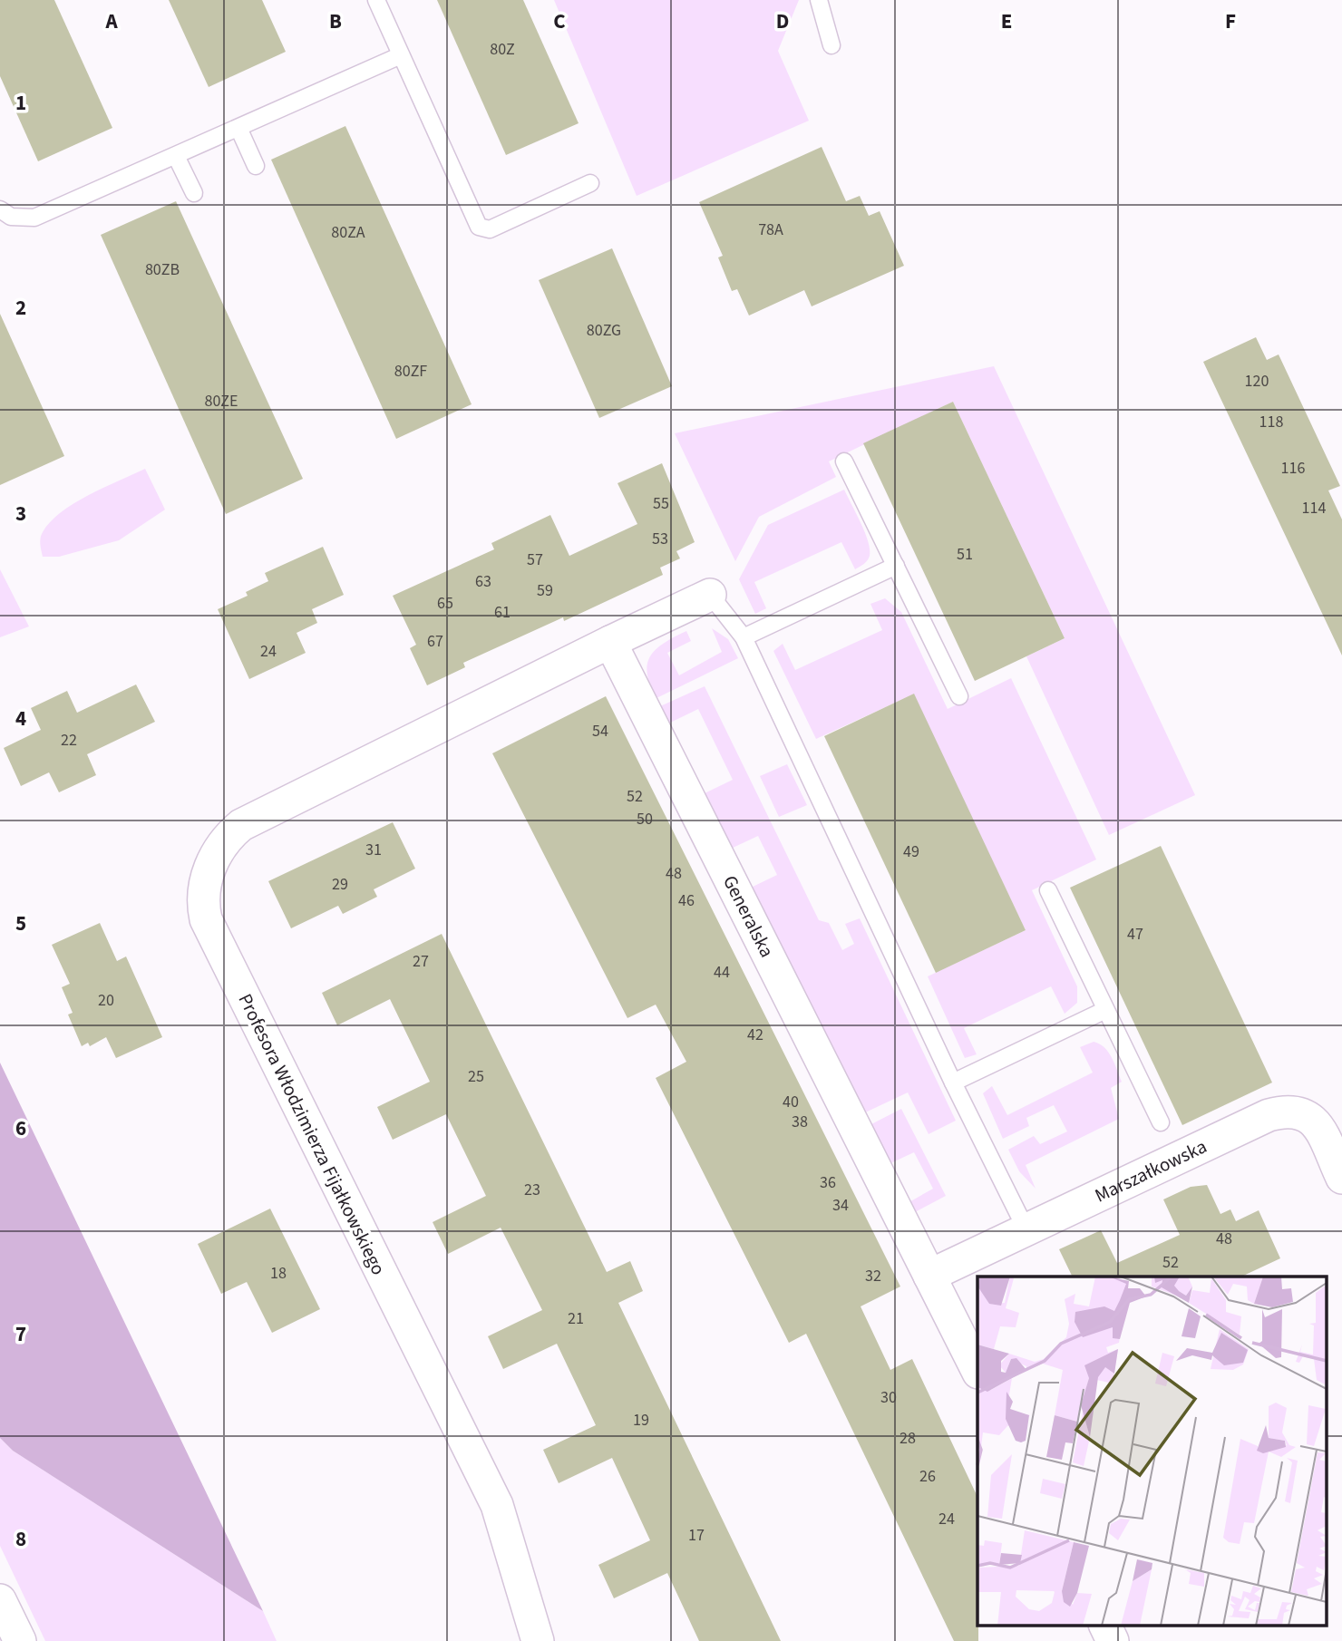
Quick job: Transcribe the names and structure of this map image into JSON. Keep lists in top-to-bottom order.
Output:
{
  "streets": {
    "street": ["Generalska", "Profesora Włodzimierza Fijałkowskiego", "Marszałkowska"]
  },
  "crossings": [
    ["Generalska", "Profesora Włodzimierza Fijałkowskiego"],
    ["Generalska", "Marszałkowska"]
  ],
  "house_numbers": [
    "80Z",
    "78A",
    "80ZA",
    "80ZB",
    "80ZG",
    "80ZF",
    "120",
    "80ZE",
    "118",
    "116",
    "55",
    "114",
    "53",
    "51",
    "57",
    "63",
    "59",
    "65",
    "61",
    "67",
    "24",
    "54",
    "22",
    "52",
    "50",
    "31",
    "49",
    "48",
    "29",
    "46",
    "47",
    "27",
    "44",
    "20",
    "42",
    "25",
    "40",
    "38",
    "36",
    "23",
    "34",
    "48",
    "52",
    "18",
    "32",
    "21",
    "30",
    "19",
    "28",
    "26",
    "24",
    "17"
  ],
  "grid": {
    "columns": [
      "A",
      "B",
      "C",
      "D",
      "E",
      "F"
    ],
    "rows": [
      "1",
      "2",
      "3",
      "4",
      "5",
      "6",
      "7",
      "8"
    ]
  }
}
